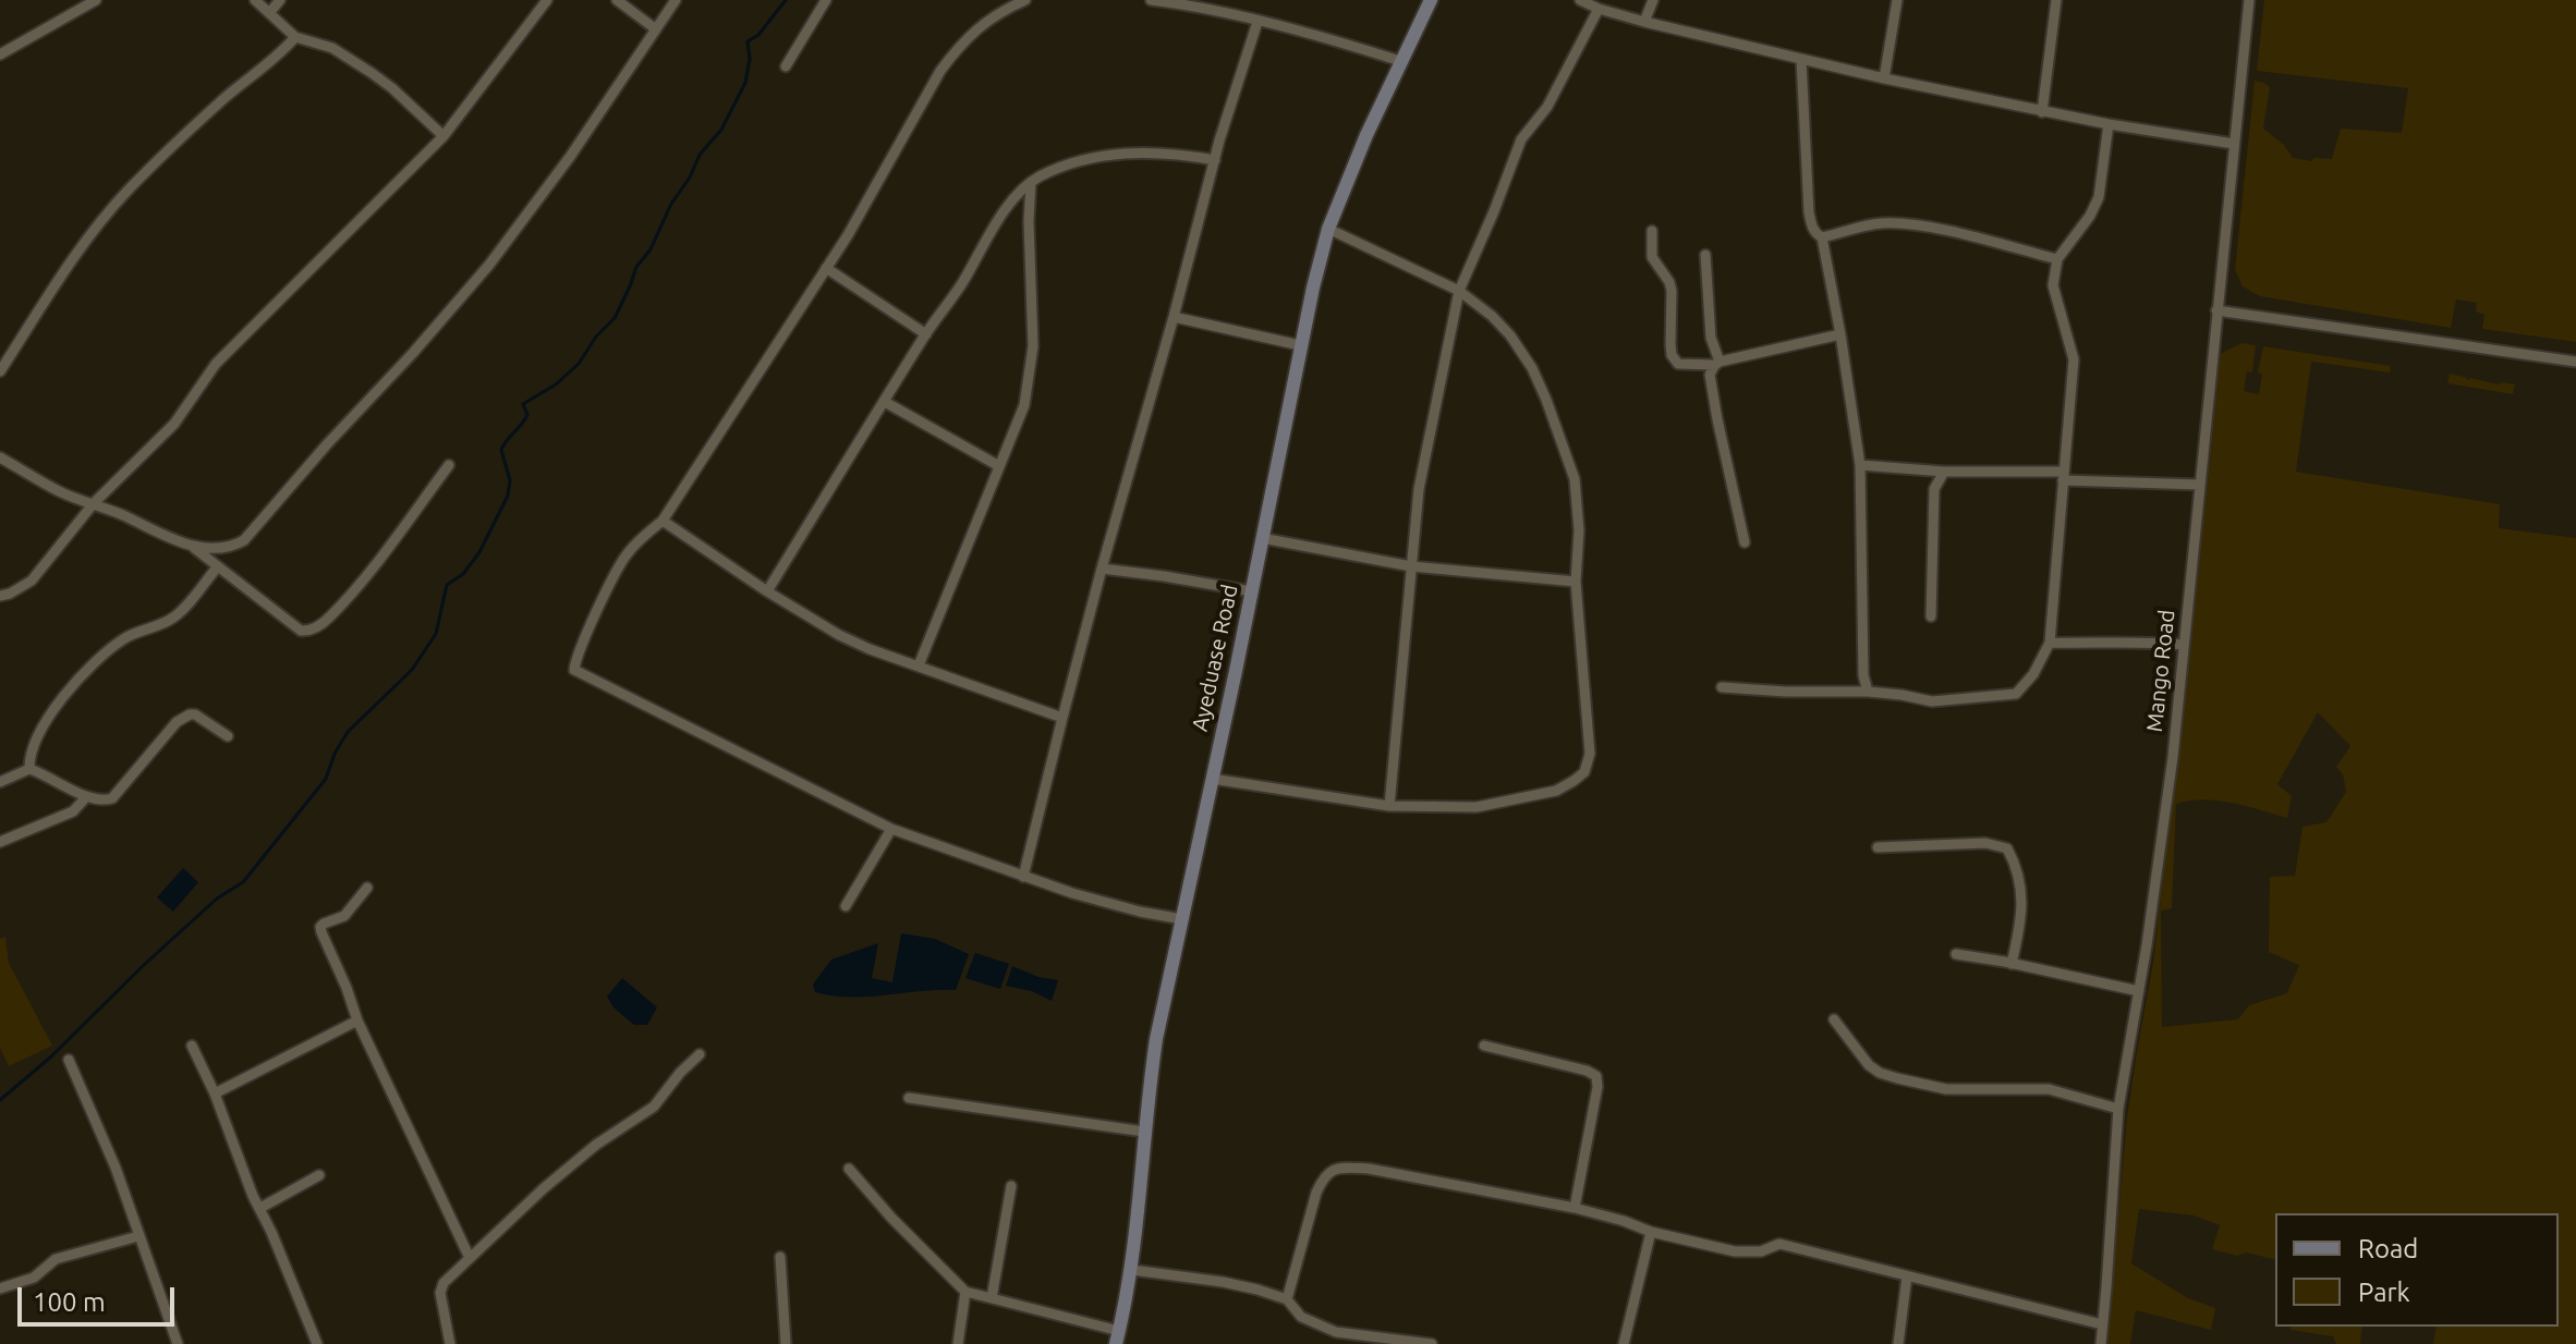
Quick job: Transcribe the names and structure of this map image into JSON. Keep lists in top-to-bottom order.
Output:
{
  "streets": {
    "street": ["Ayeduase Road", "Mango Road"]
  },
  "legend": ["Road", "Park"],
  "scale_bar": "100 m"
}
